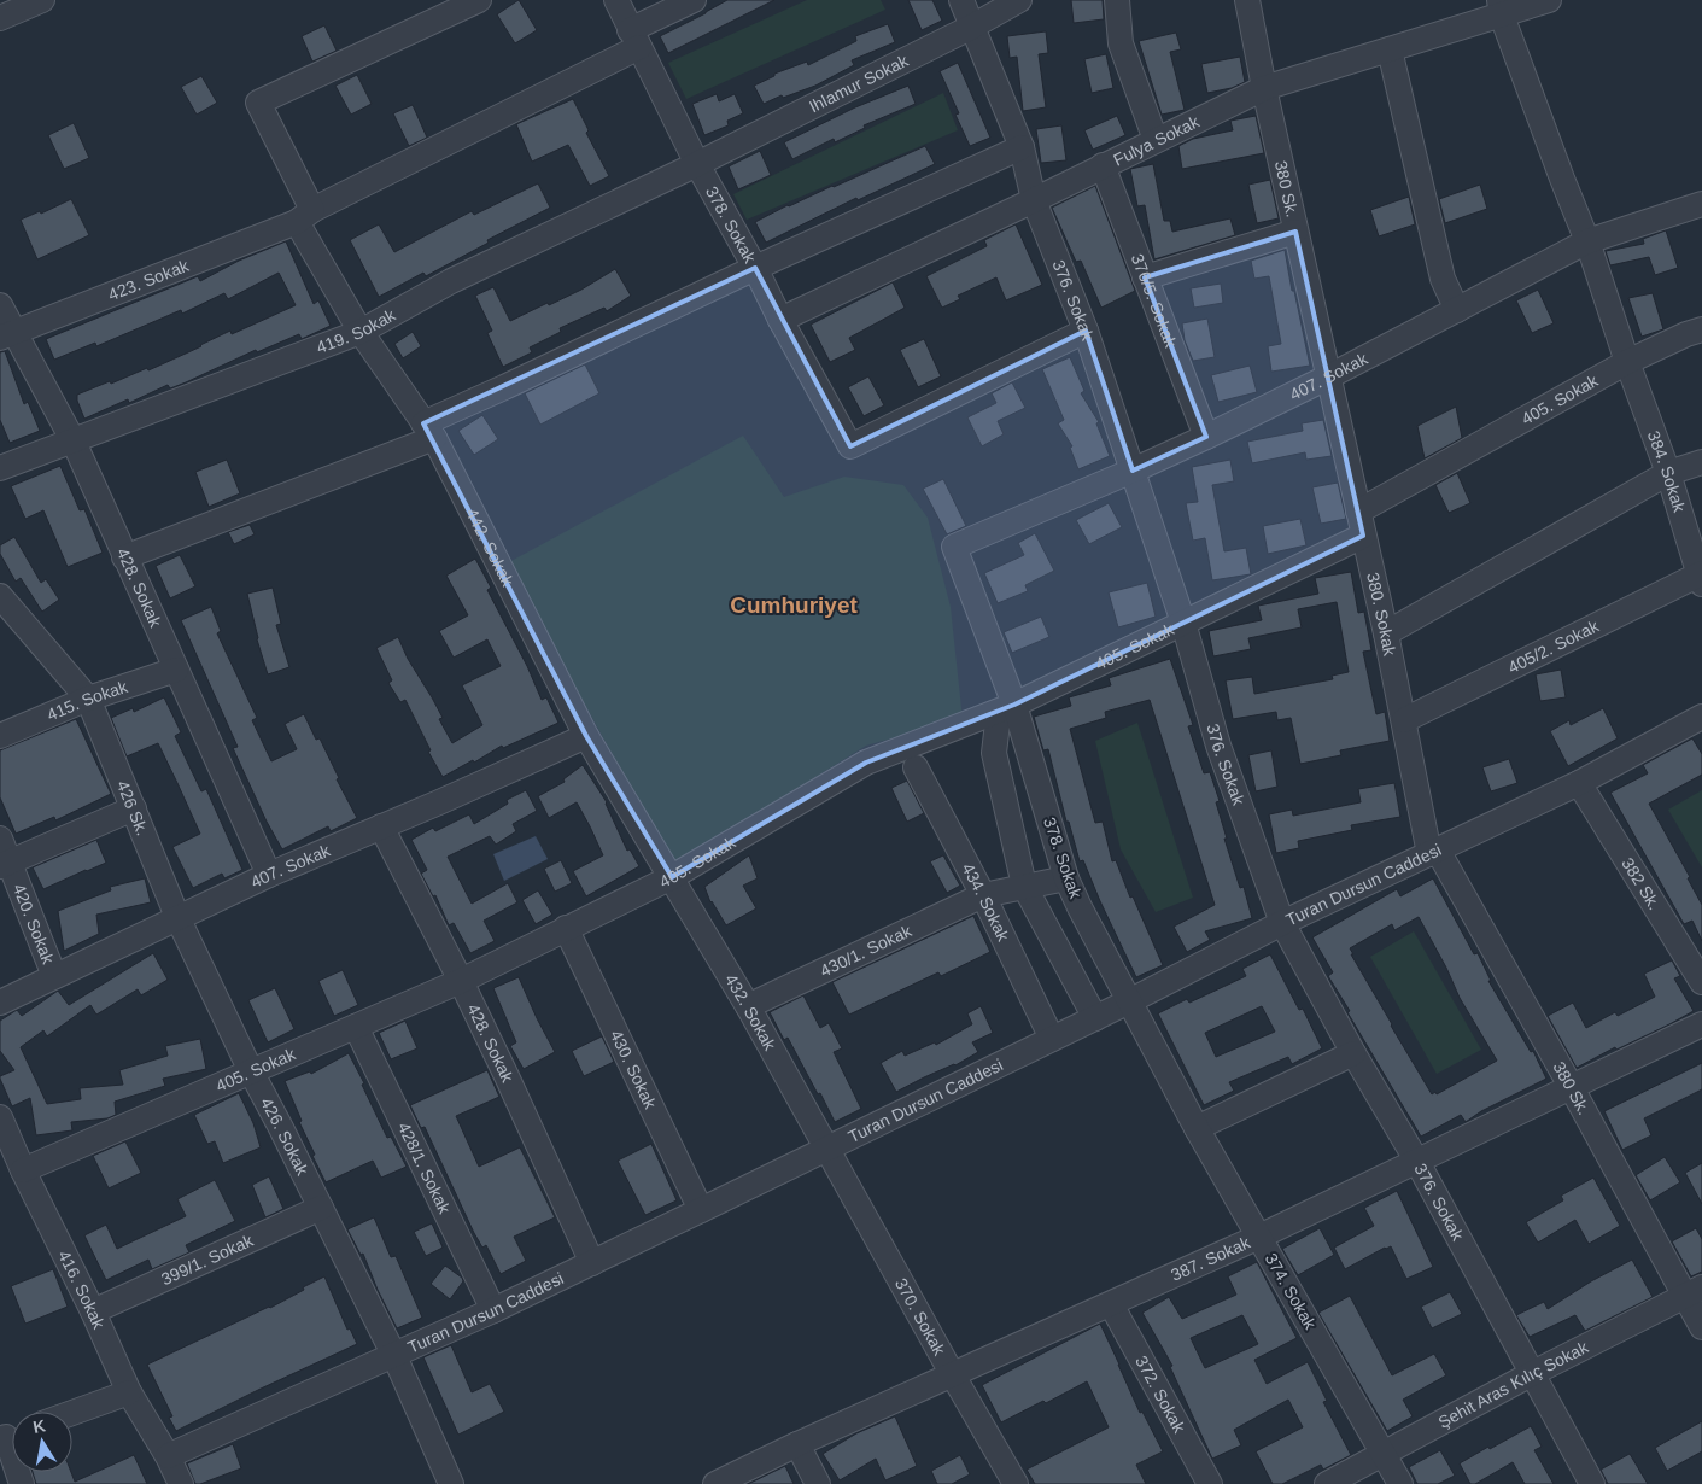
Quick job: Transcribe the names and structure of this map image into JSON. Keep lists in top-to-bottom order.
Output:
{
  "streets": {
    "street": [
      "Ihlamur Sokak",
      "Fulya Sokak",
      "380 Sk.",
      "378. Sokak",
      "423. Sokak",
      "376. Sokak",
      "376/5. Sokak",
      "419. Sokak",
      "407. Sokak",
      "405. Sokak",
      "384. Sokak",
      "442. Sokak",
      "428. Sokak",
      "380. Sokak",
      "405/2. Sokak",
      "415. Sokak",
      "426 Sk.",
      "382 Sk.",
      "Turan Dursun Caddesi",
      "434. Sokak",
      "420. Sokak",
      "430/1. Sokak",
      "432. Sokak",
      "430. Sokak",
      "426. Sokak",
      "428/1. Sokak",
      "387. Sokak",
      "399/1. Sokak",
      "416. Sokak",
      "374. Sokak",
      "370. Sokak",
      "Şehit Aras Kılıç Sokak",
      "372. Sokak"
    ]
  },
  "crossings": [
    ["Ihlamur Sokak", "378. Sokak"],
    ["Ihlamur Sokak", "376. Sokak"],
    ["Ihlamur Sokak", "419. Sokak"],
    ["Fulya Sokak", "380 Sk."],
    ["Fulya Sokak", "378. Sokak"],
    ["Fulya Sokak", "376. Sokak"],
    ["Fulya Sokak", "376/5. Sokak"],
    ["Fulya Sokak", "384. Sokak"],
    ["380 Sk.", "407. Sokak"],
    ["380 Sk.", "380. Sokak"],
    ["380 Sk.", "Turan Dursun Caddesi"],
    ["380 Sk.", "387. Sokak"],
    ["380 Sk.", "Şehit Aras Kılıç Sokak"],
    ["378. Sokak", "423. Sokak"],
    ["378. Sokak", "376. Sokak"],
    ["378. Sokak", "419. Sokak"],
    ["378. Sokak", "407. Sokak"],
    ["378. Sokak", "405. Sokak"],
    ["378. Sokak", "Turan Dursun Caddesi"],
    ["378. Sokak", "430/1. Sokak"],
    ["378. Sokak", "374. Sokak"],
    ["423. Sokak", "442. Sokak"],
    ["423. Sokak", "428. Sokak"],
    ["376. Sokak", "407. Sokak"],
    ["376. Sokak", "405. Sokak"],
    ["376. Sokak", "Turan Dursun Caddesi"],
    ["376. Sokak", "387. Sokak"],
    ["376. Sokak", "Şehit Aras Kılıç Sokak"],
    ["376/5. Sokak", "407. Sokak"],
    ["419. Sokak", "442. Sokak"],
    ["419. Sokak", "428. Sokak"],
    ["407. Sokak", "384. Sokak"],
    ["407. Sokak", "442. Sokak"],
    ["407. Sokak", "428. Sokak"],
    ["407. Sokak", "380. Sokak"],
    ["407. Sokak", "426 Sk."],
    ["407. Sokak", "420. Sokak"],
    ["407. Sokak", "426. Sokak"],
    ["405. Sokak", "384. Sokak"],
    ["405. Sokak", "442. Sokak"],
    ["405. Sokak", "428. Sokak"],
    ["405. Sokak", "380. Sokak"],
    ["405. Sokak", "432. Sokak"],
    ["405. Sokak", "430. Sokak"],
    ["405. Sokak", "426. Sokak"],
    ["405. Sokak", "428/1. Sokak"],
    ["405. Sokak", "416. Sokak"],
    ["384. Sokak", "405/2. Sokak"],
    ["442. Sokak", "432. Sokak"],
    ["428. Sokak", "415. Sokak"],
    ["428. Sokak", "Turan Dursun Caddesi"],
    ["380. Sokak", "405/2. Sokak"],
    ["380. Sokak", "Turan Dursun Caddesi"],
    ["415. Sokak", "426 Sk."],
    ["426 Sk.", "426. Sokak"],
    ["382 Sk.", "Turan Dursun Caddesi"],
    ["Turan Dursun Caddesi", "434. Sokak"],
    ["Turan Dursun Caddesi", "432. Sokak"],
    ["Turan Dursun Caddesi", "430. Sokak"],
    ["Turan Dursun Caddesi", "426. Sokak"],
    ["Turan Dursun Caddesi", "428/1. Sokak"],
    ["Turan Dursun Caddesi", "416. Sokak"],
    ["Turan Dursun Caddesi", "374. Sokak"],
    ["Turan Dursun Caddesi", "370. Sokak"],
    ["434. Sokak", "430/1. Sokak"],
    ["430/1. Sokak", "432. Sokak"],
    ["432. Sokak", "370. Sokak"],
    ["426. Sokak", "399/1. Sokak"],
    ["387. Sokak", "374. Sokak"],
    ["387. Sokak", "370. Sokak"],
    ["387. Sokak", "372. Sokak"],
    ["399/1. Sokak", "416. Sokak"],
    ["374. Sokak", "Şehit Aras Kılıç Sokak"]
  ],
  "districts": ["Cumhuriyet"],
  "north": "top"
}
